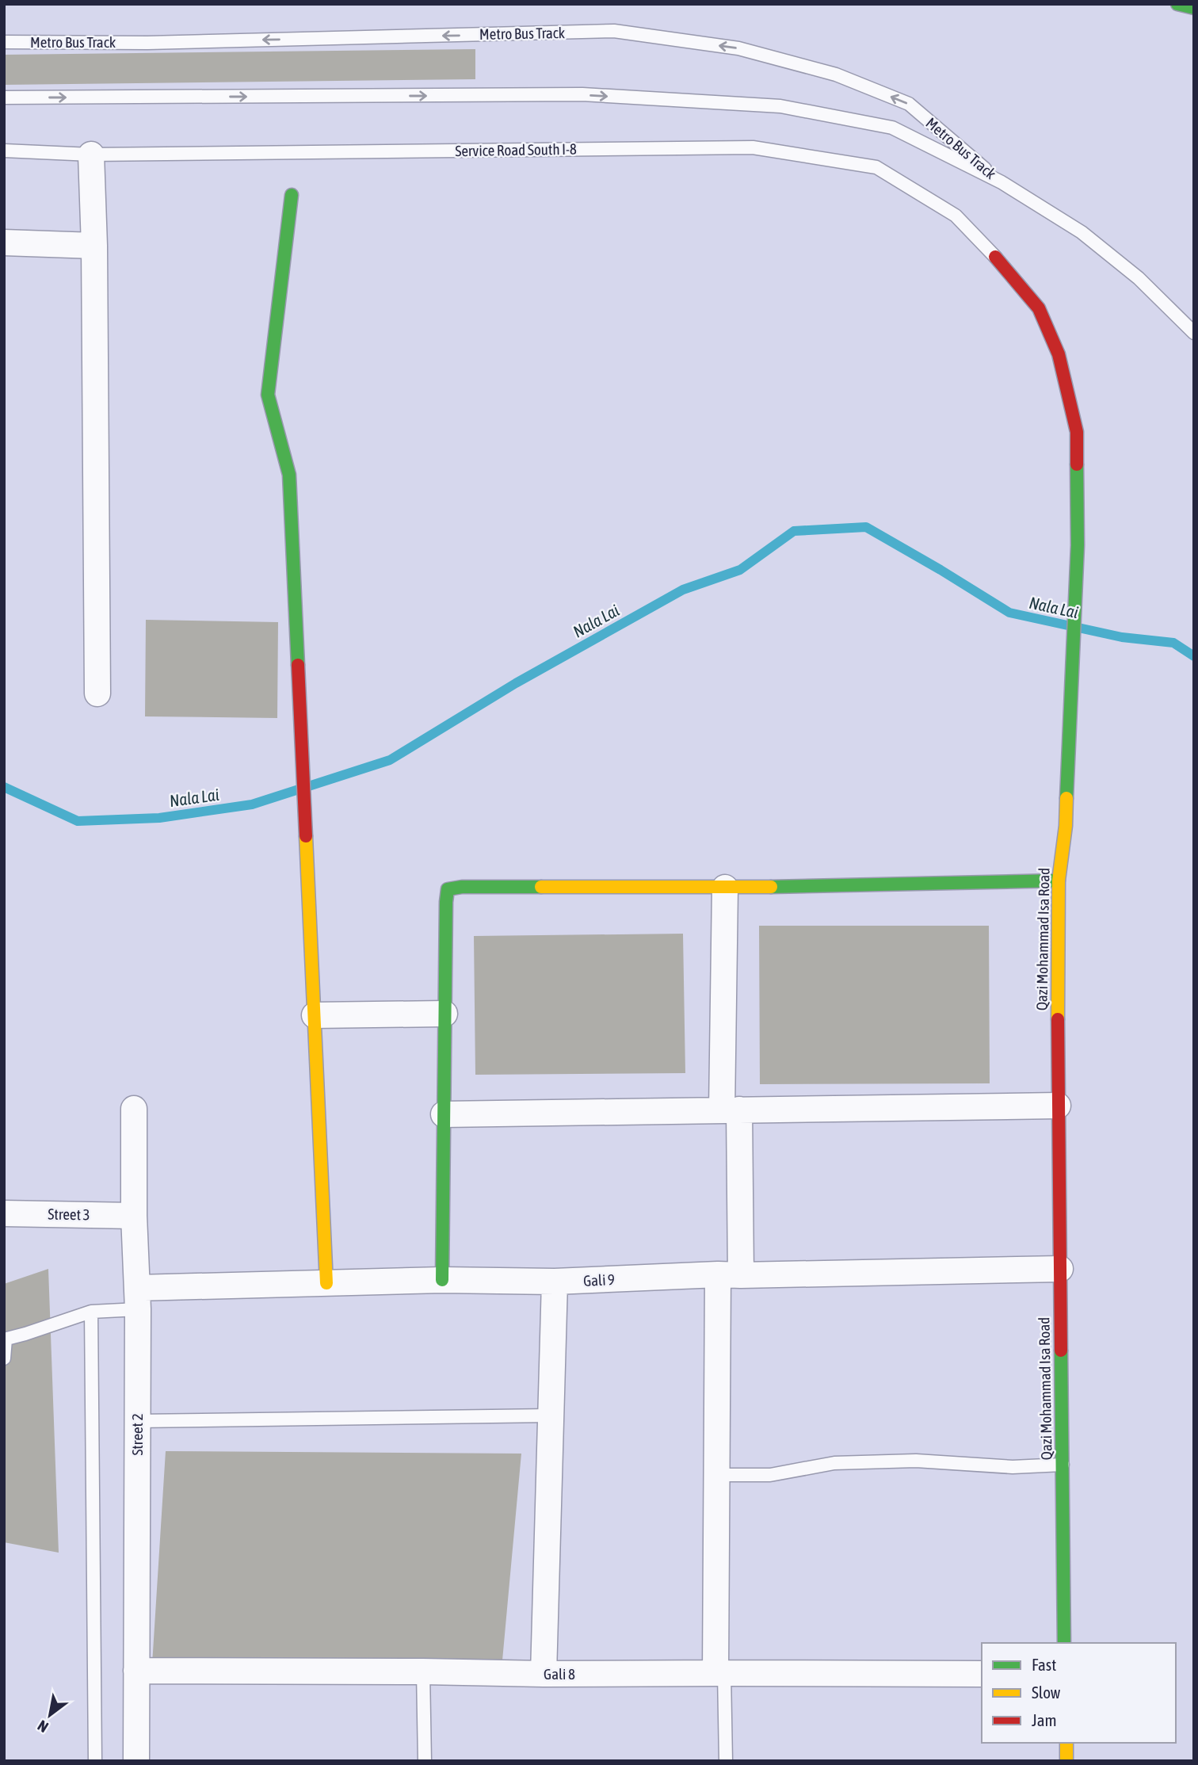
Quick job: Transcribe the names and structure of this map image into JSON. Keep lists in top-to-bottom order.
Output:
{
  "streets": {
    "main road": ["Qazi Mohammad Isa Road"],
    "street": [
      "Street 3",
      "Gali 9",
      "Street 2",
      "Gali 8"
    ],
    "lane": ["Metro Bus Track", "Service Road South I-8"]
  },
  "crossings": [
    ["Service Road South I-8", "Qazi Mohammad Isa Road"],
    ["Qazi Mohammad Isa Road", "Gali 9"],
    ["Street 3", "Street 2"],
    ["Gali 9", "Street 2"],
    ["Street 2", "Gali 8"]
  ],
  "water": ["Nala Lai"],
  "legend": ["Fast", "Slow", "Jam"],
  "north": "bottom left"
}
